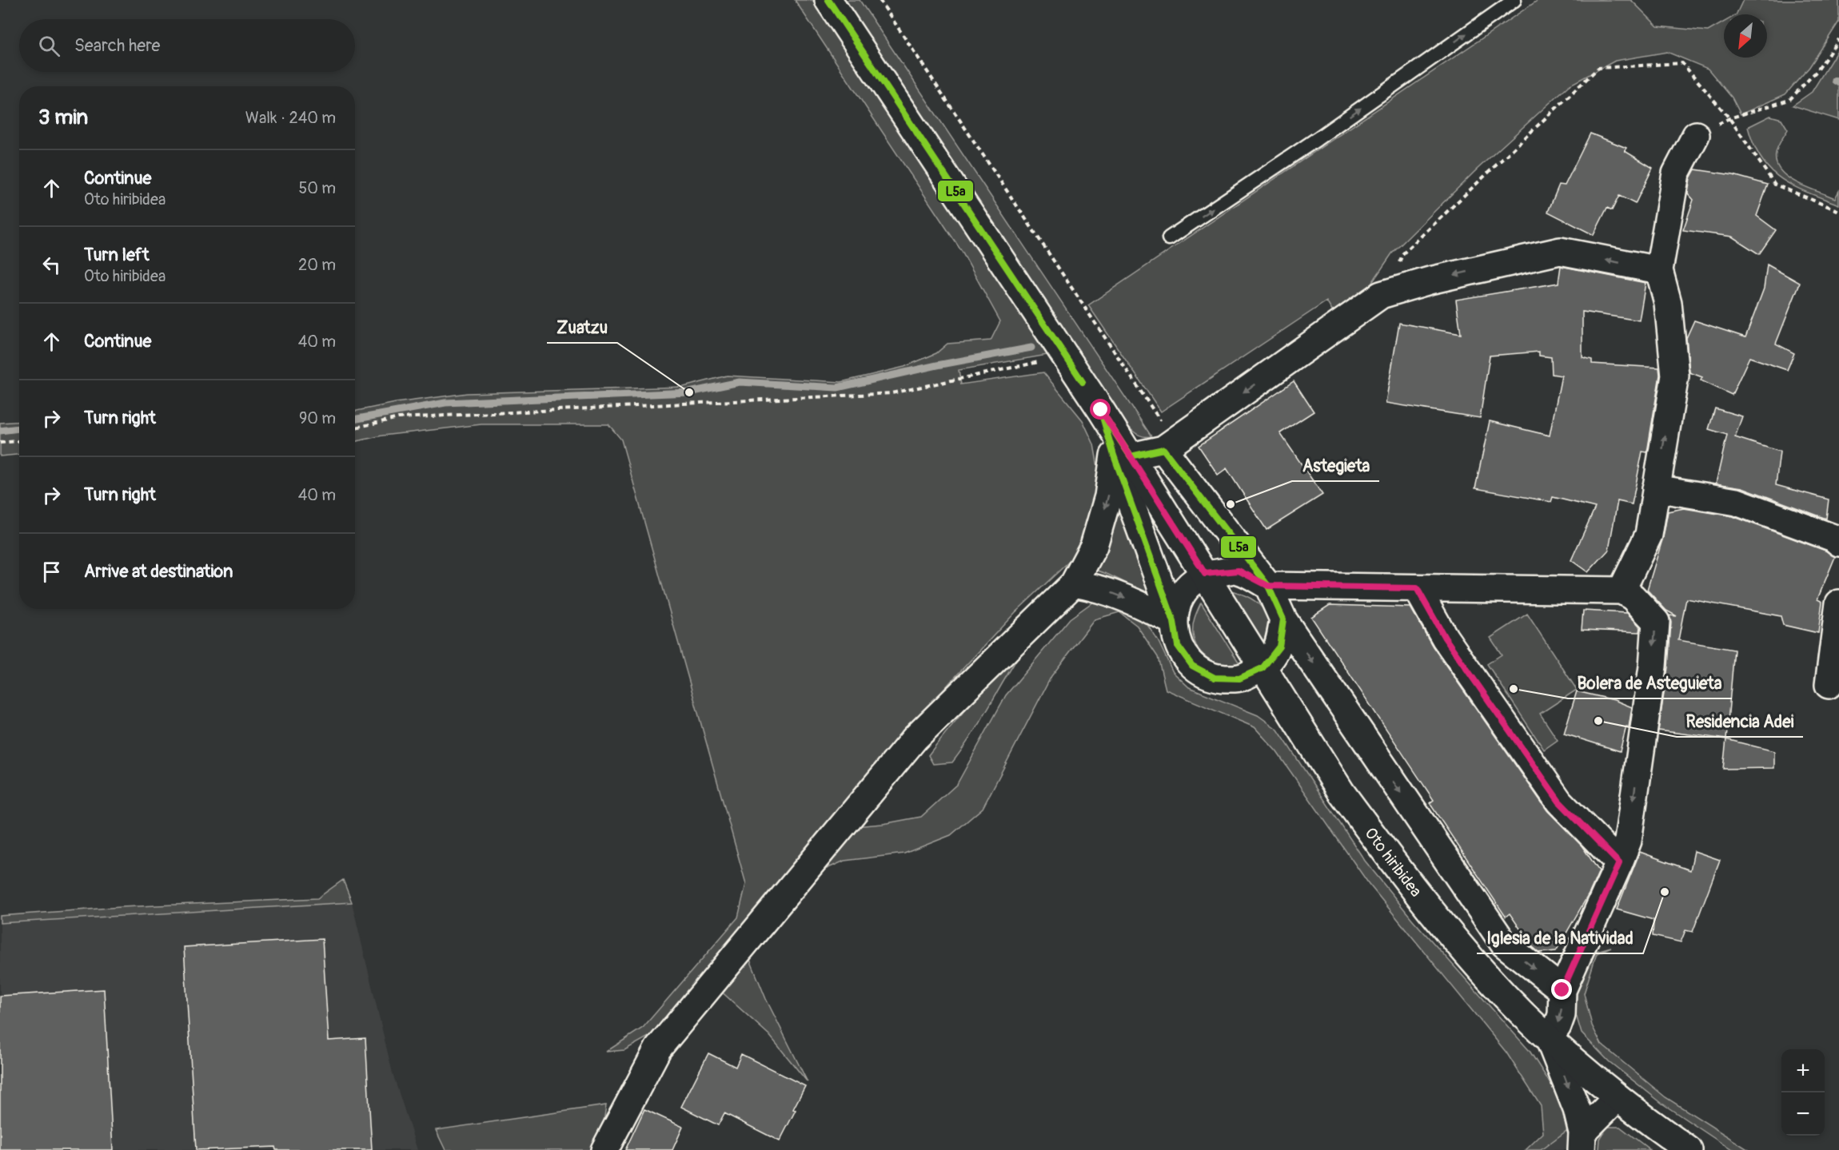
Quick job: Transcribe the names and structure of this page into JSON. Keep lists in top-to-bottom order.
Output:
{
  "streets": {
    "street": ["Oto hiribidea"]
  },
  "places": [
    "Zuatzu",
    "Astegieta",
    "Bolera de Asteguieta",
    "Residencia Adei",
    "Iglesia de la Natividad"
  ],
  "lines": ["transit line L5a"],
  "north": "bottom left",
  "page": {
    "search": "Search here",
    "heading": ["3 min", "Walk · 240 m"],
    "list": [
      ["Continue", "Oto hiribidea", "50 m"],
      ["Turn left", "Oto hiribidea", "20 m"],
      ["Continue", "40 m"],
      ["Turn right", "90 m"],
      ["Turn right", "40 m"],
      "Arrive at destination"
    ],
    "map_buttons": ["+", "−"]
  }
}
